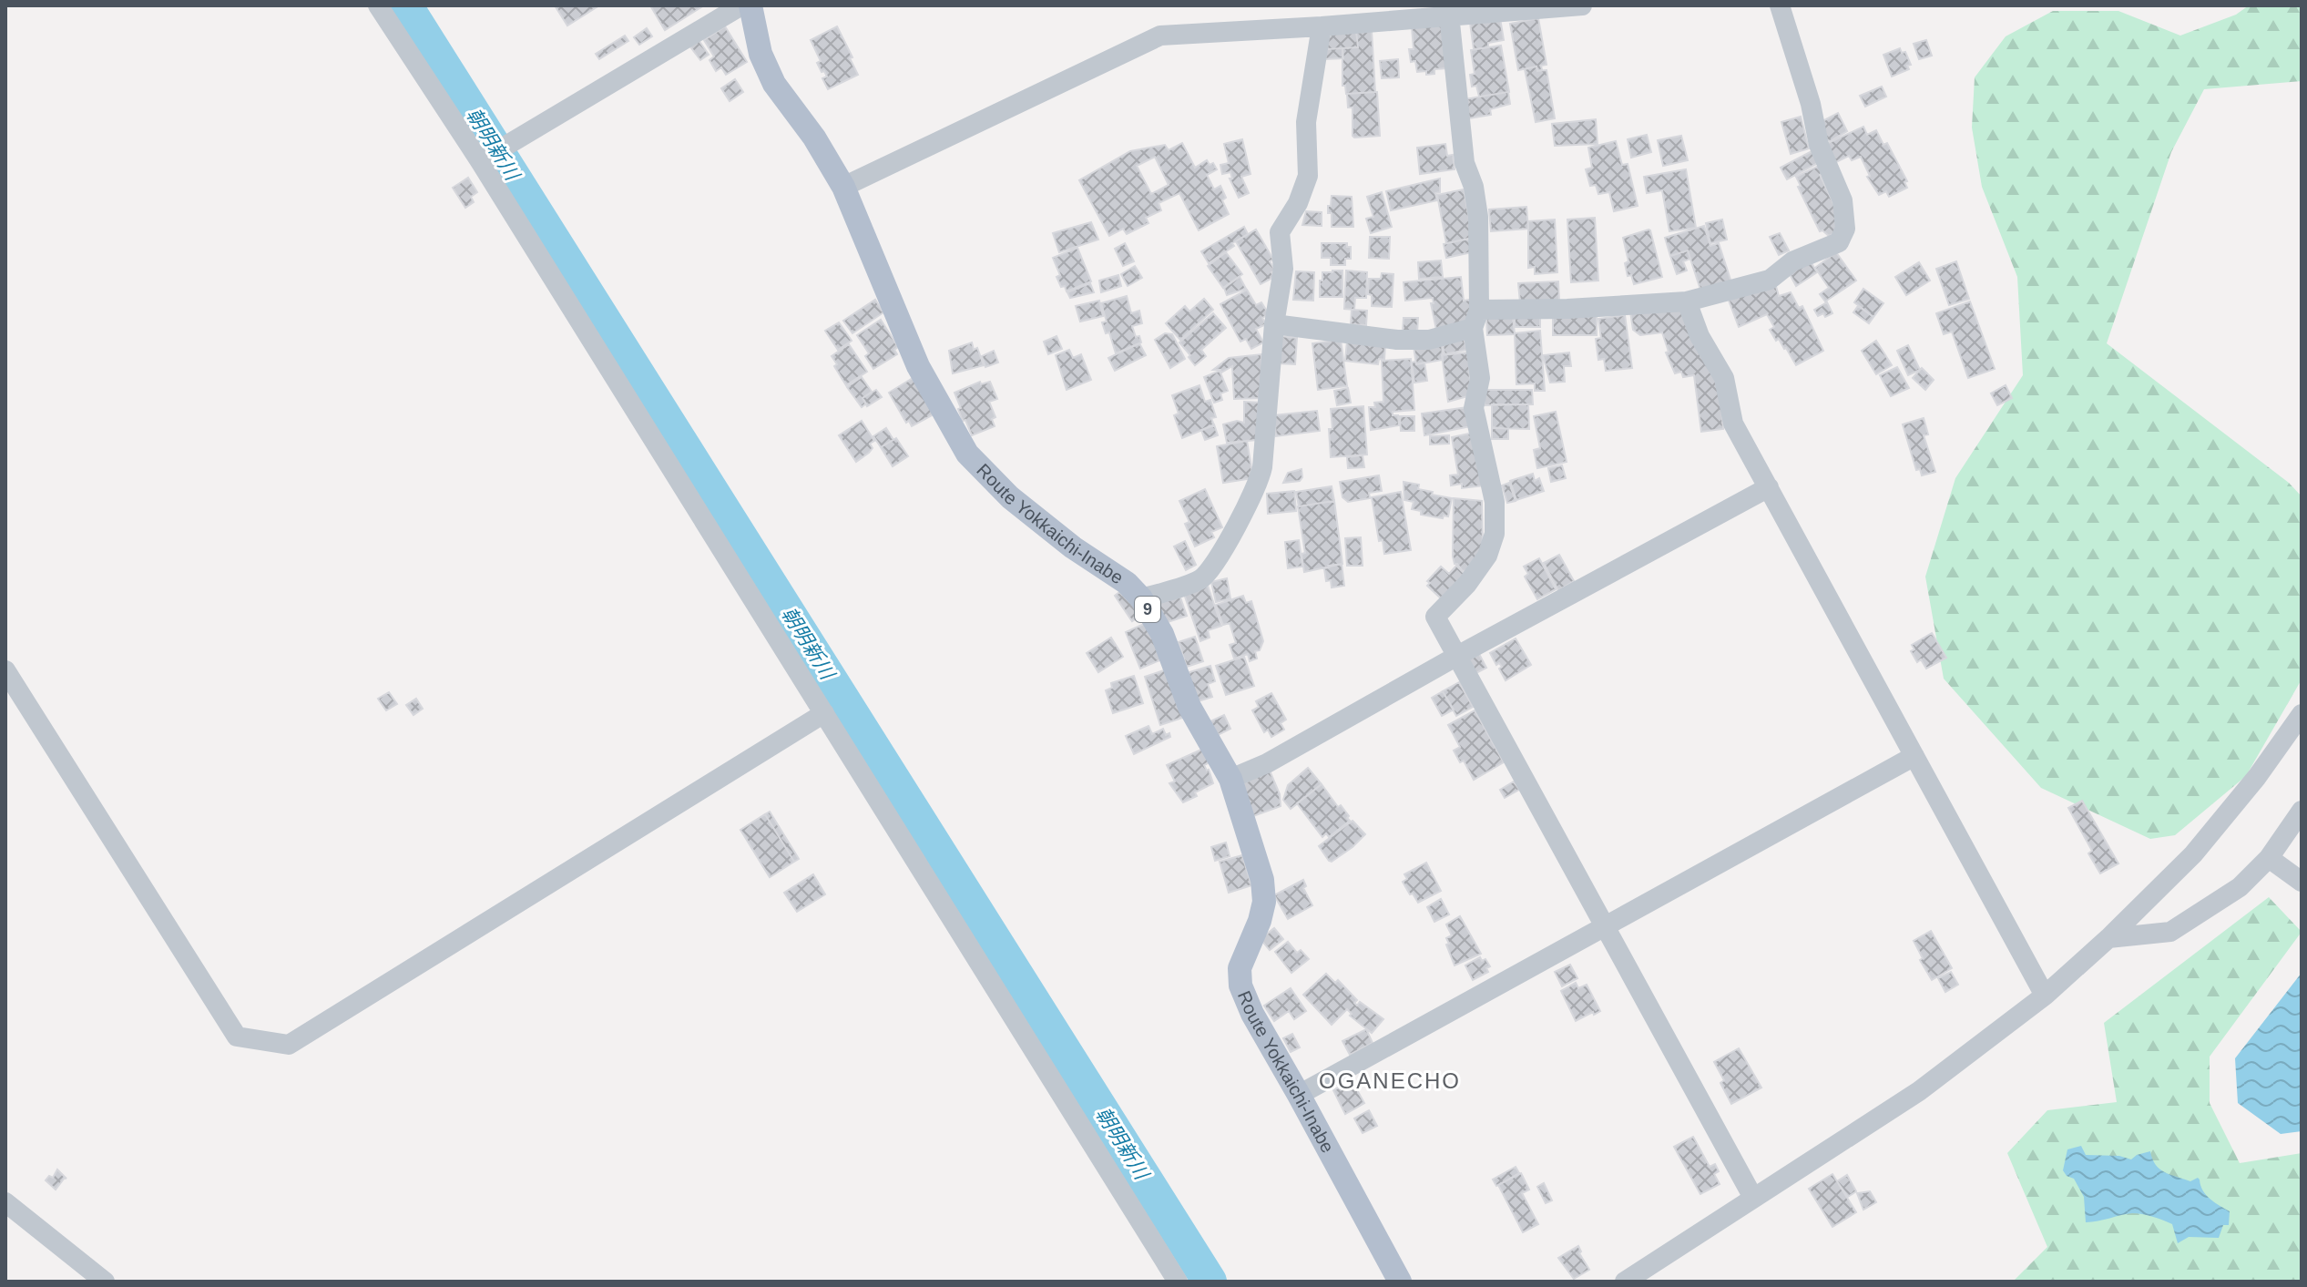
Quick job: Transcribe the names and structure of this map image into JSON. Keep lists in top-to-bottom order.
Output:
{
  "streets": {
    "main road": ["Route Yokkaichi-Inabe", "9"]
  },
  "districts": ["OGANECHO"],
  "water": ["朝明新川"]
}
